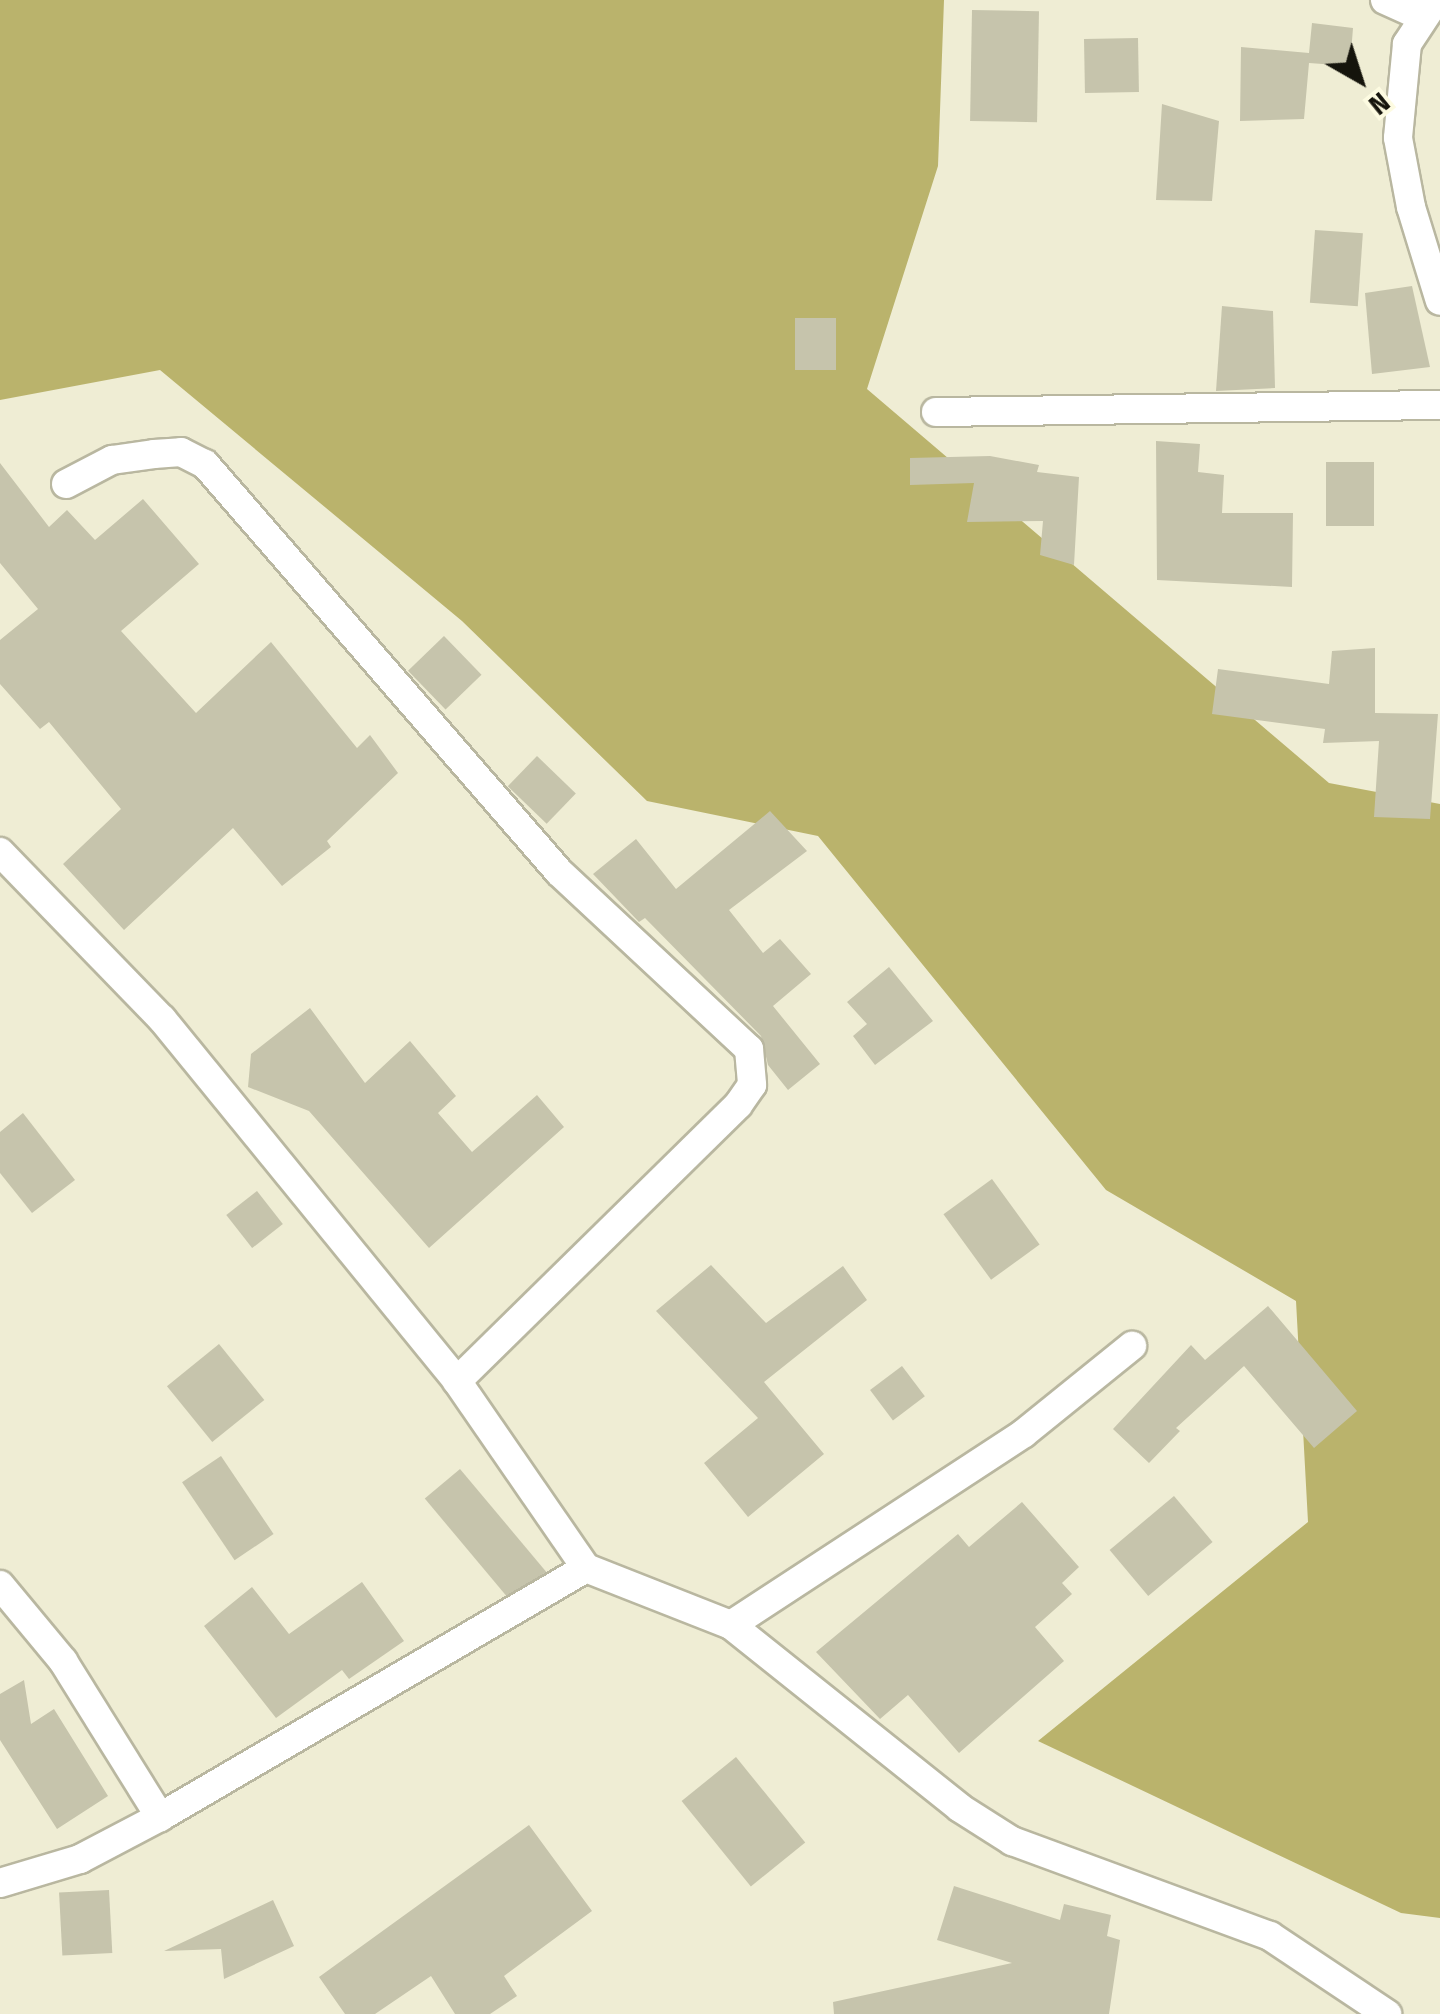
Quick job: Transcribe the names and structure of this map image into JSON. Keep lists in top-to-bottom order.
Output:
{
  "north": "bottom right"
}
